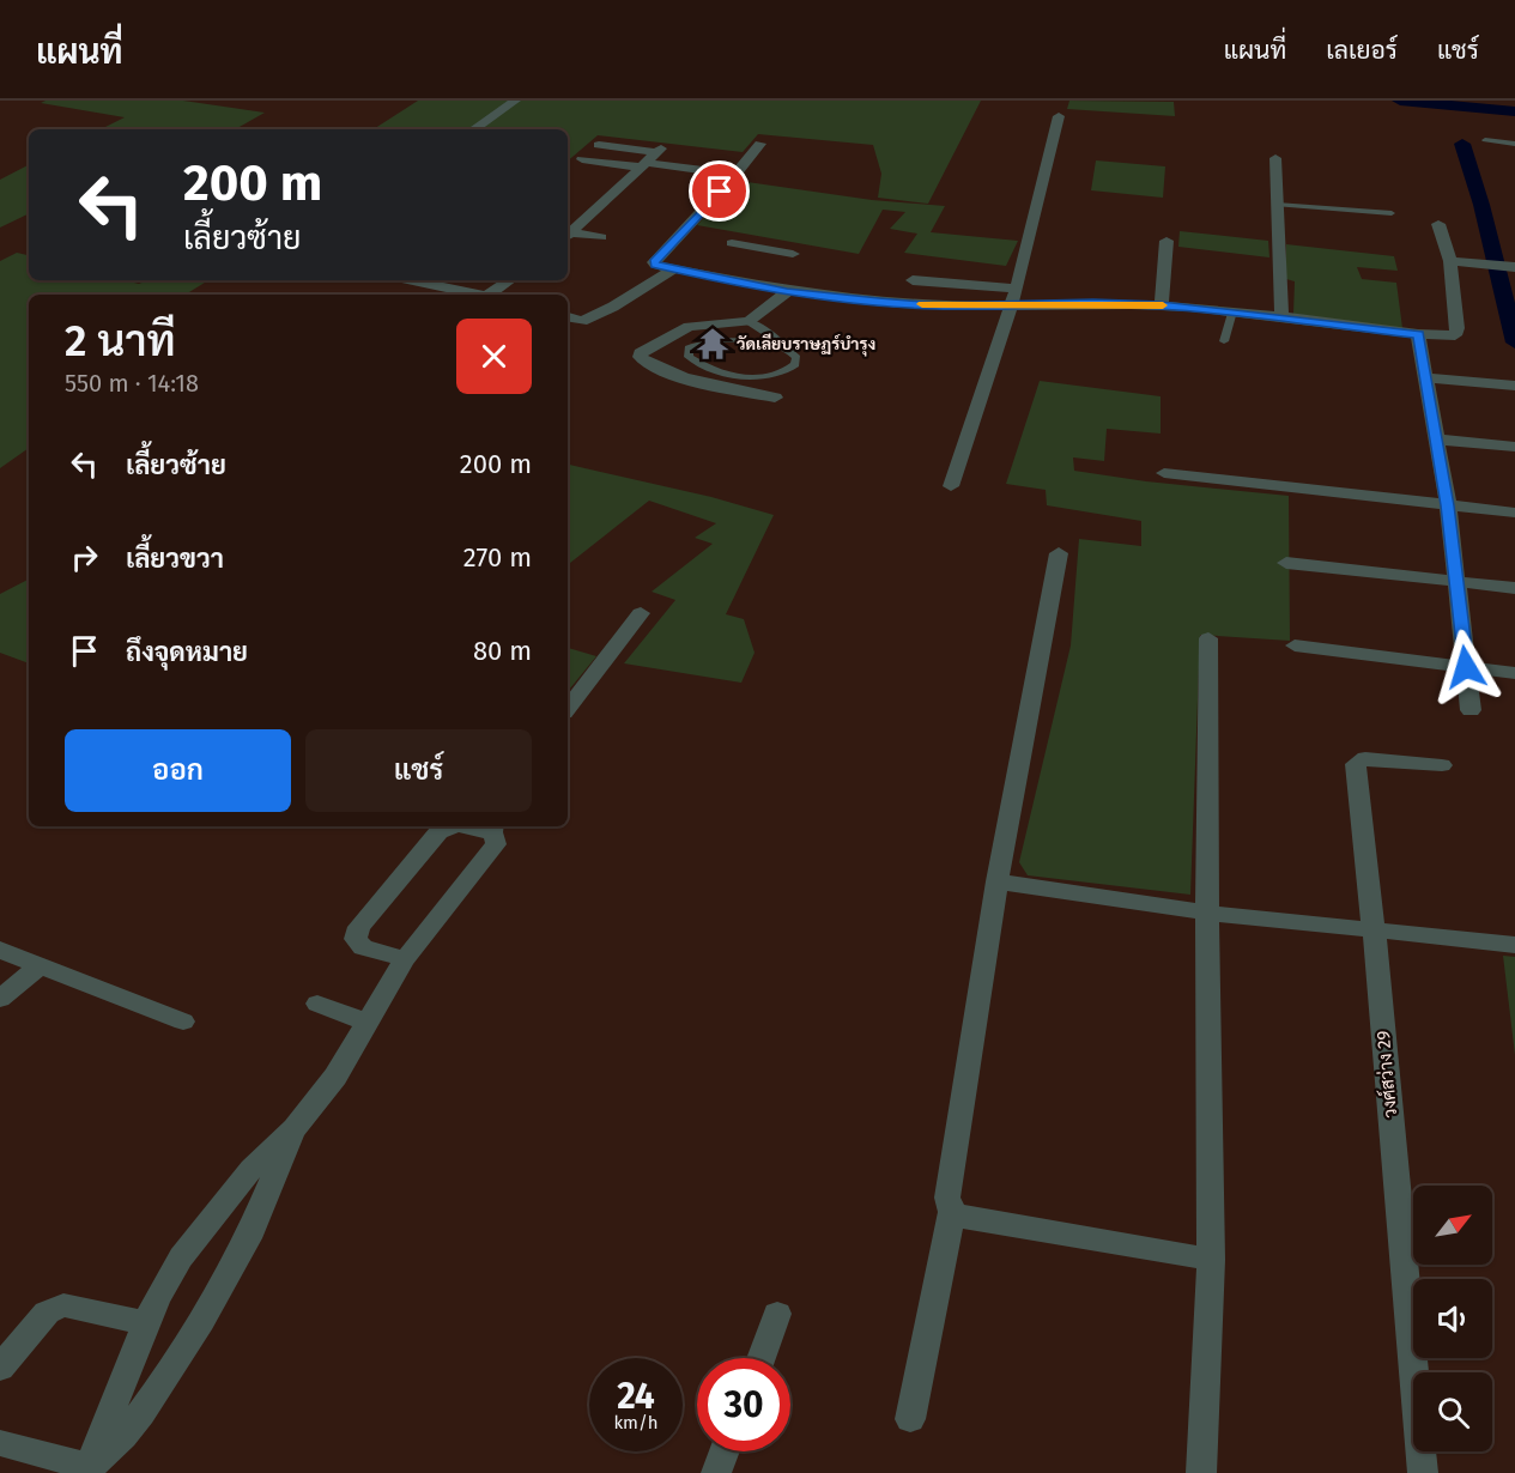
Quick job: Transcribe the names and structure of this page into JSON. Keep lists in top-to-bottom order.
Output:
{
  "streets": {
    "street": ["วงศ์สว่าง 29"]
  },
  "places": {
    "temple": ["วัดเลียบราษฏร์บำรุง"]
  },
  "north": "top right",
  "page": {
    "header": "แผนที่",
    "nav": ["แผนที่", "เลเยอร์", "แชร์"],
    "turn": ["200 m", "เลี้ยวซ้าย"],
    "heading": ["2 นาที", "550 m · 14:18"],
    "list": [
      {
        "name": "เลี้ยวซ้าย",
        "value": "200 m"
      },
      {
        "name": "เลี้ยวขวา",
        "value": "270 m"
      },
      {
        "name": "ถึงจุดหมาย",
        "value": "80 m"
      }
    ],
    "buttons": ["ออก", "แชร์"],
    "speed": "24 km/h",
    "limit": "30"
  }
}
